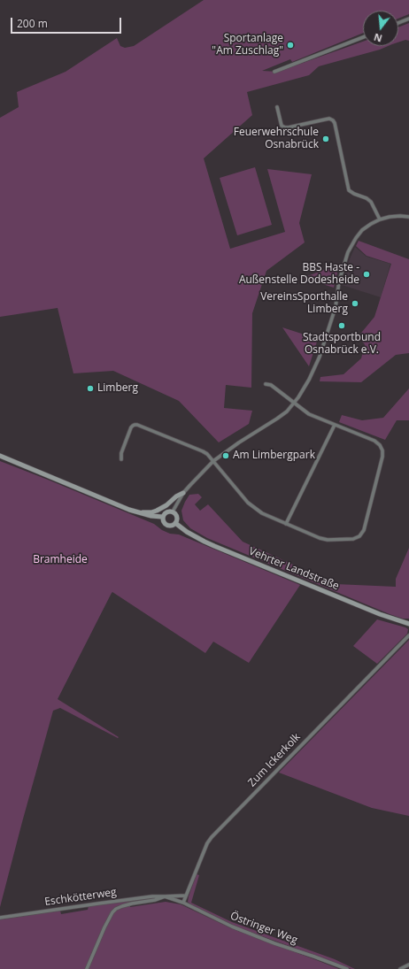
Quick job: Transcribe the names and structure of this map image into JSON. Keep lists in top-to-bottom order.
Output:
{
  "streets": {
    "main road": ["Vehrter Landstraße"],
    "street": ["Zum Ickerkolk", "Eschkötterweg", "Östringer Weg"]
  },
  "parks": ["Bramheide"],
  "places": [
    "Sportanlage \"Am Zuschlag\"",
    "Feuerwehrschule Osnabrück",
    "BBS Haste - Außenstelle Dodesheide",
    "VereinsSporthalle Limberg",
    "Stadtsportbund Osnabrück e.V.",
    "Limberg",
    "Am Limbergpark"
  ],
  "scale_bar": "200 m",
  "north": "bottom"
}
